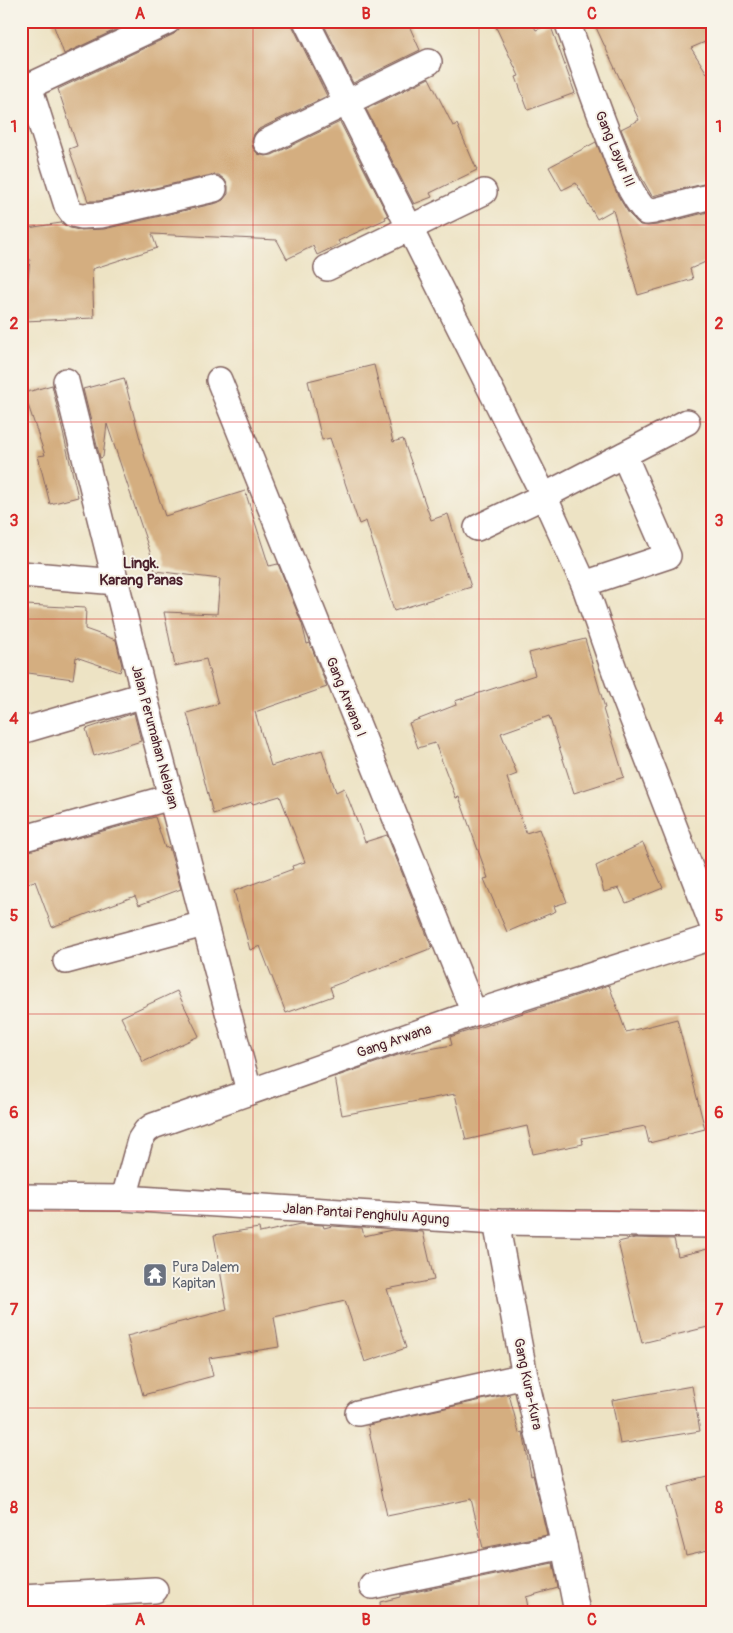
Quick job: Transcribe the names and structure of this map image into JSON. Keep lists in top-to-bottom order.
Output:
{
  "streets": {
    "street": [
      "Gang Layur III",
      "Gang Arwana I",
      "Jalan Perumahan Nelayan",
      "Gang Arwana",
      "Jalan Pantai Penghulu Agung",
      "Gang Kura-Kura"
    ]
  },
  "crossings": [
    ["Gang Arwana I", "Gang Arwana"],
    ["Jalan Perumahan Nelayan", "Gang Arwana"],
    ["Gang Arwana", "Jalan Pantai Penghulu Agung"],
    ["Jalan Pantai Penghulu Agung", "Gang Kura-Kura"]
  ],
  "districts": ["Lingk. Karang Panas"],
  "places": {
    "temple": ["Pura Dalem Kapitan"]
  },
  "grid": {
    "columns": ["A", "B", "C"],
    "rows": [
      "1",
      "2",
      "3",
      "4",
      "5",
      "6",
      "7",
      "8"
    ]
  }
}
